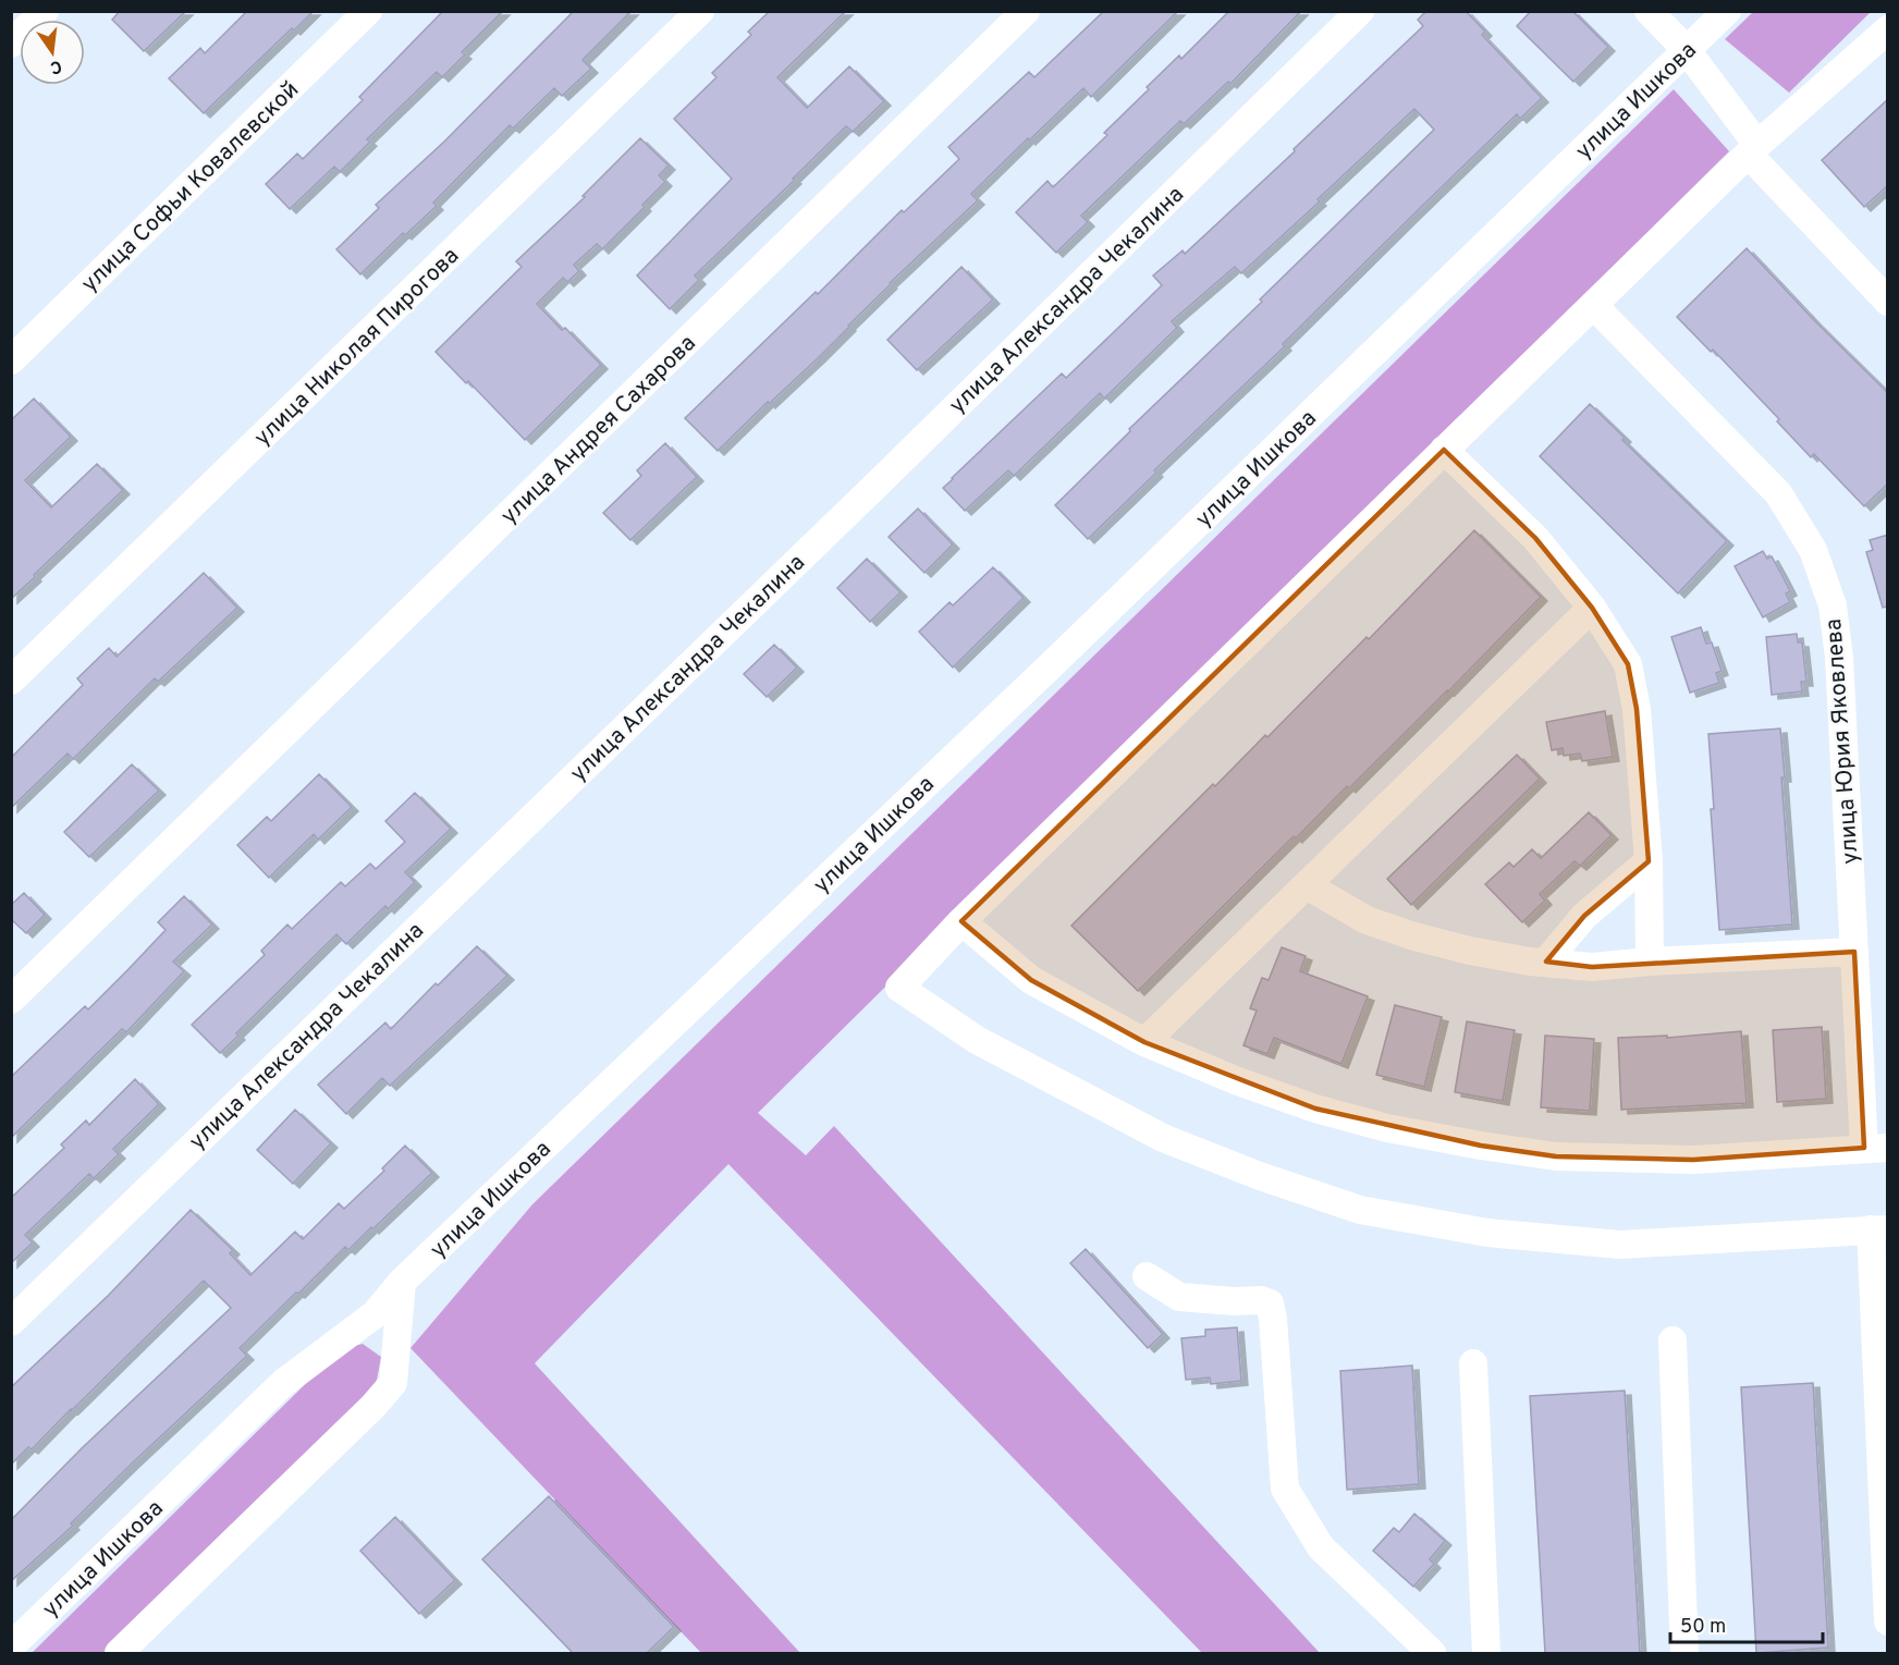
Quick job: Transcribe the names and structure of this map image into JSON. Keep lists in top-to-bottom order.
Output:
{
  "streets": {
    "street": [
      "улица Ишкова",
      "улица Софьи Ковалевской",
      "улица Александра Чекалина",
      "улица Николая Пирогова",
      "улица Андрея Сахарова",
      "улица Юрия Яковлева"
    ]
  },
  "scale_bar": "50 m",
  "north": "bottom"
}
